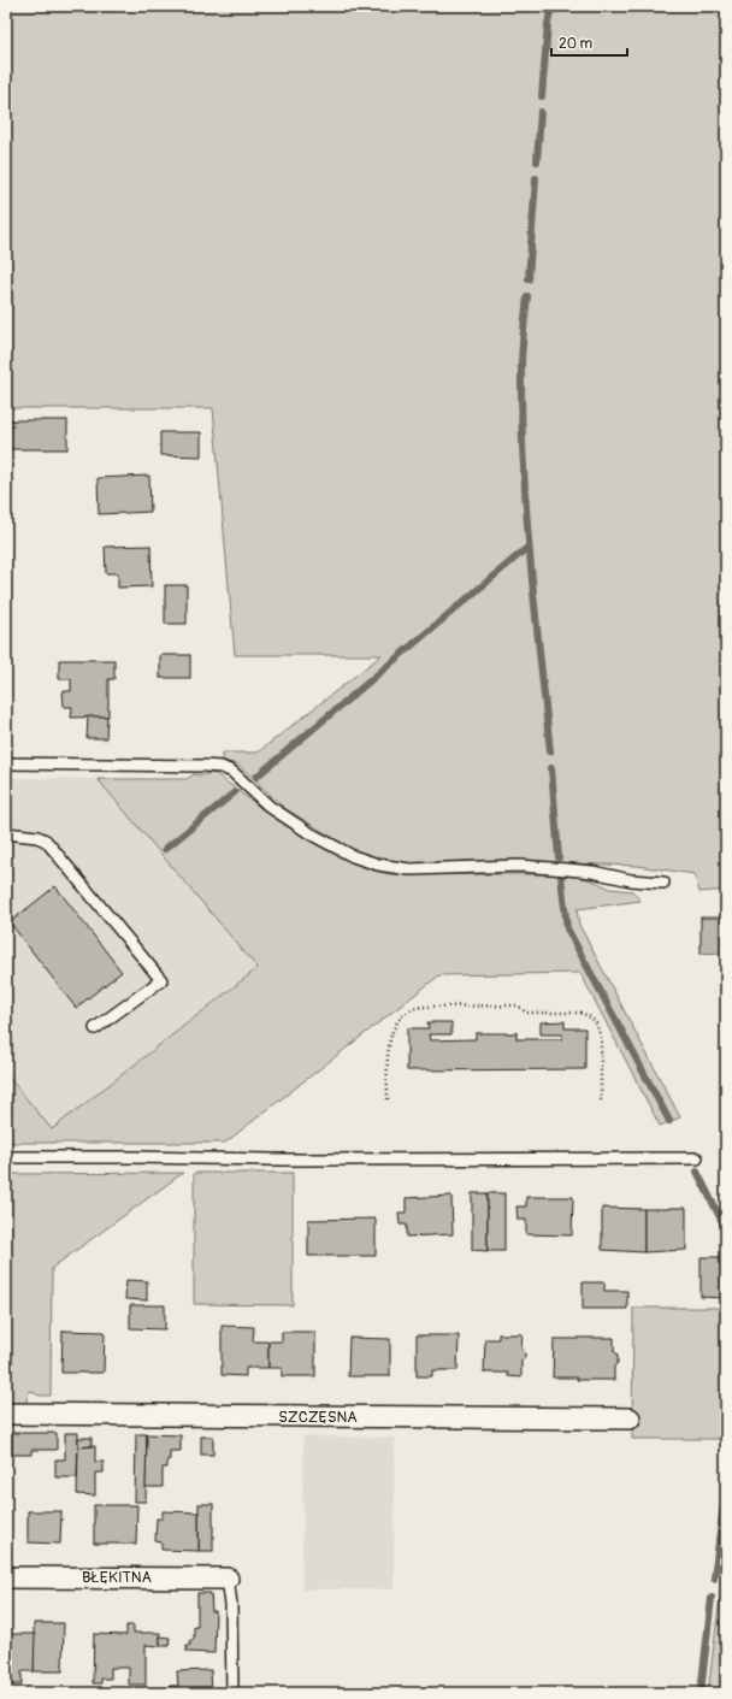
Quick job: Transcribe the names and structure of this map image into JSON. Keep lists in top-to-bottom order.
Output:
{
  "streets": {
    "street": ["SZCZĘSNA", "BŁĘKITNA"]
  },
  "scale_bar": "20 m"
}
